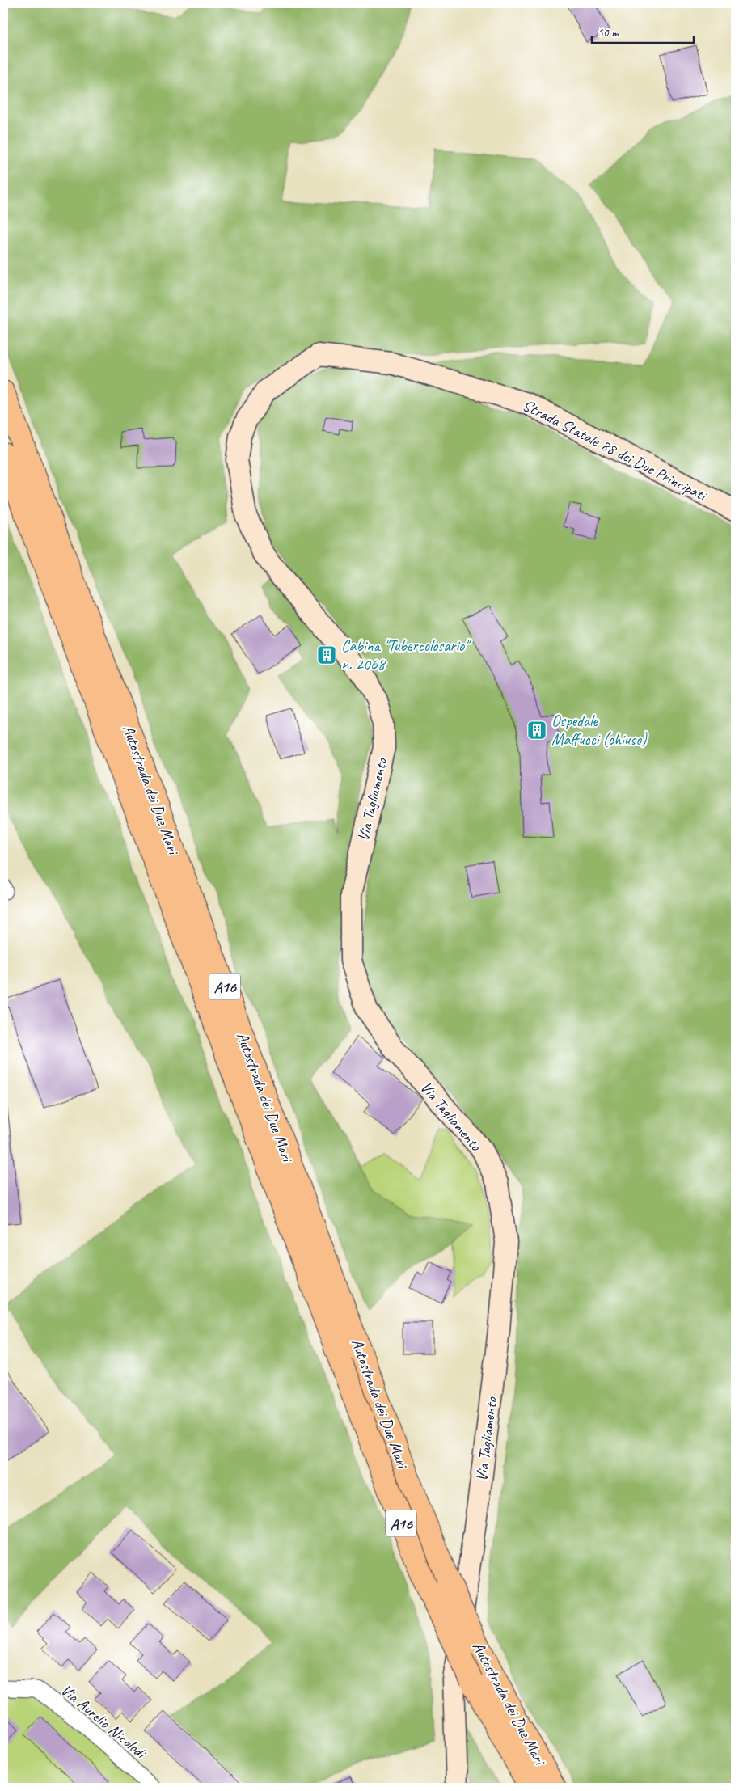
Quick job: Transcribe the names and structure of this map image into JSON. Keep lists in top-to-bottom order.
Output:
{
  "streets": {
    "highway": ["Autostrada dei Due Mari", "A16"],
    "main road": ["Strada Statale 88 dei Due Principati", "Via Tagliamento"],
    "street": ["Via Aurelio Nicolodi"]
  },
  "crossings": [
    ["Strada Statale 88 dei Due Principati", "Via Tagliamento"]
  ],
  "places": {
    "building": ["Cabina \"Tubercolosario\" n. 2068", "Ospedale Maffucci (chiuso)"]
  },
  "scale_bar": "50 m"
}
